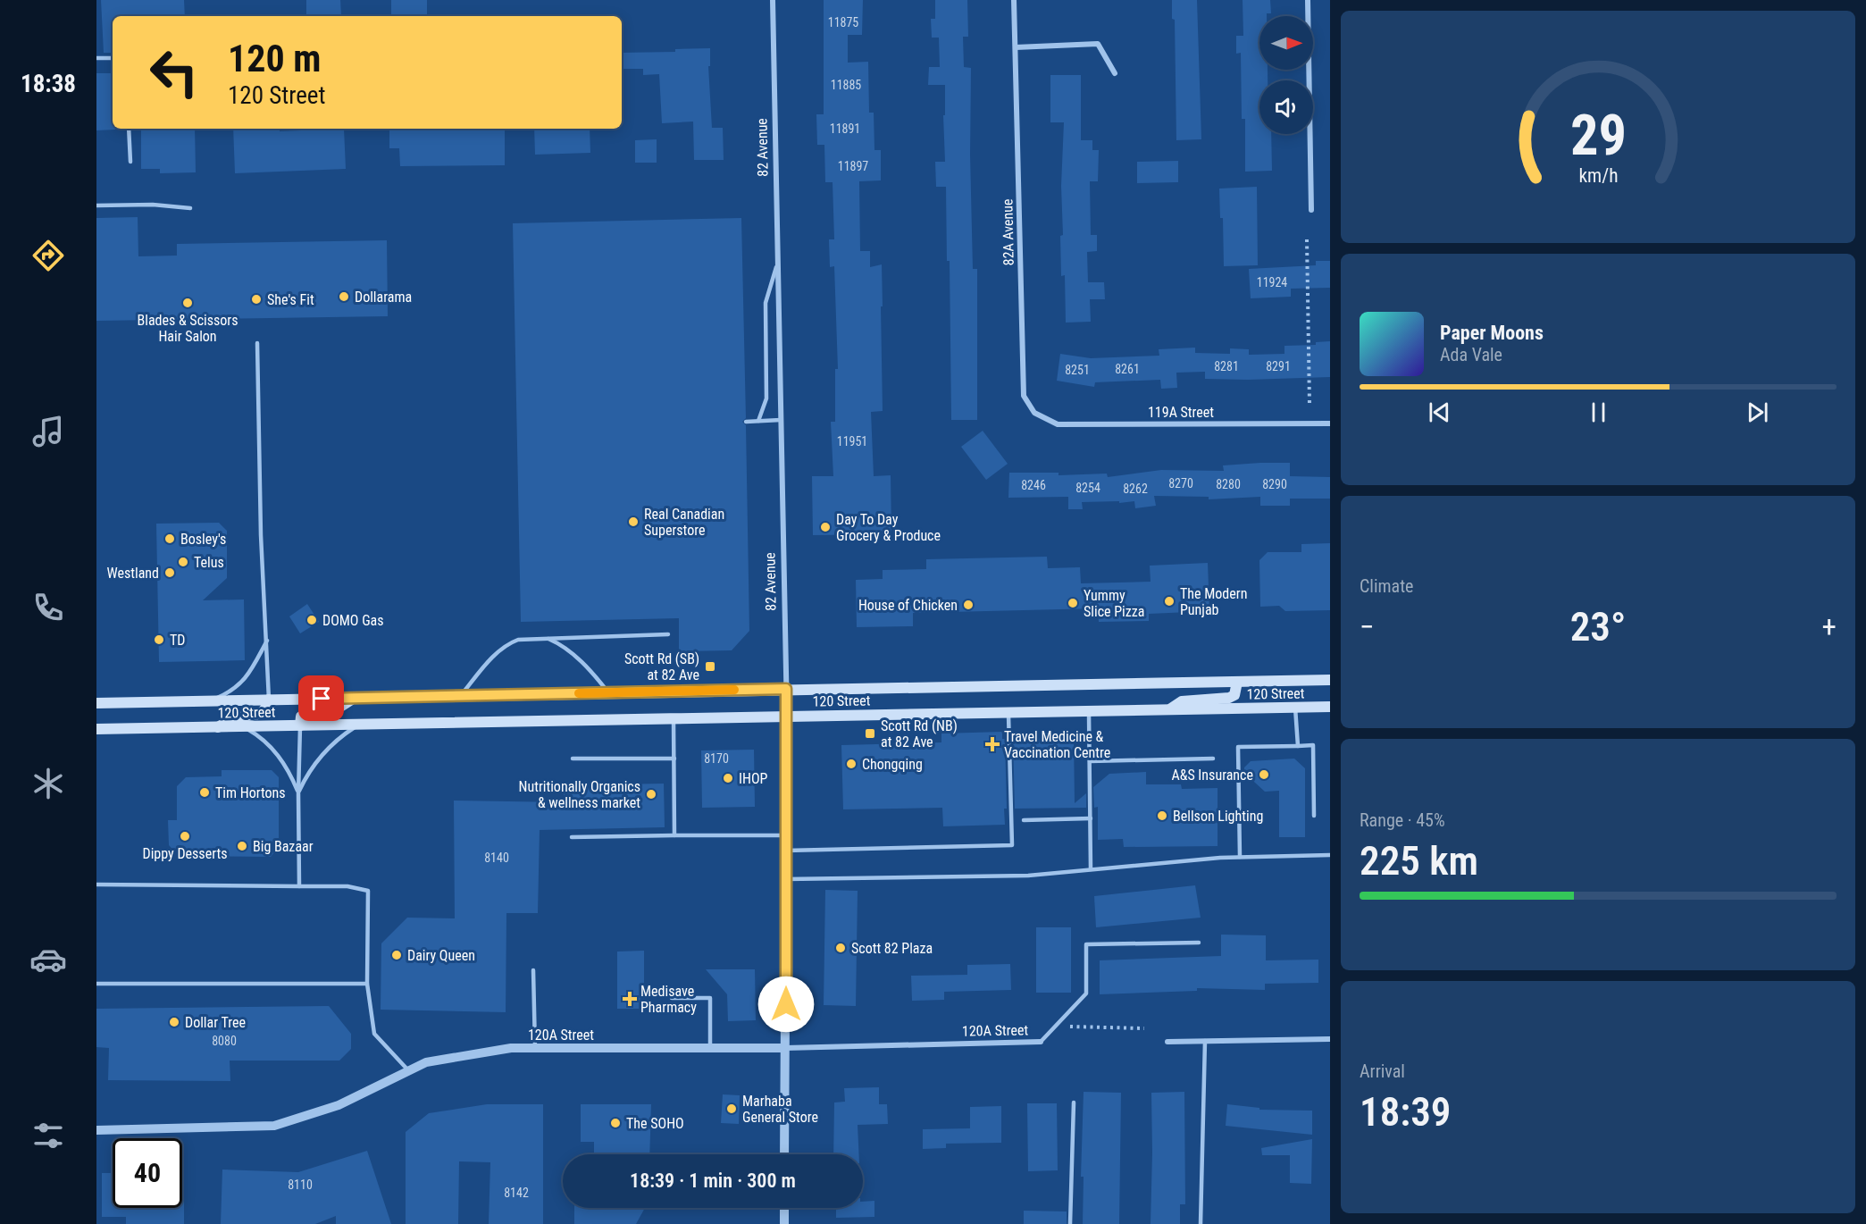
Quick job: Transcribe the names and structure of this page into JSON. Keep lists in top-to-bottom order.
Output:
{
  "streets": {
    "main road": ["120 Street"],
    "street": [
      "82 Avenue",
      "82A Avenue",
      "119A Street",
      "120A Street"
    ]
  },
  "crossings": [
    ["82 Avenue", "120 Street"],
    ["82 Avenue", "120A Street"],
    ["82A Avenue", "119A Street"]
  ],
  "places": {
    "other": [
      "Dollarama",
      "She's Fit",
      "Blades & Scissors Hair Salon",
      "Real Canadian Superstore",
      "Day To Day Grocery & Produce",
      "Bosley's",
      "Telus",
      "Westland",
      "The Modern Punjab",
      "Yummy Slice Pizza",
      "House of Chicken",
      "DOMO Gas",
      "TD",
      "Chongqing",
      "A&S Insurance",
      "IHOP",
      "Tim Hortons",
      "Nutritionally Organics & wellness market",
      "Bellson Lighting",
      "Dippy Desserts",
      "Big Bazaar",
      "Scott 82 Plaza",
      "Dairy Queen",
      "Dollar Tree",
      "Marhaba General Store",
      "The SOHO"
    ],
    "transit": ["Scott Rd (SB) at 82 Ave", "Scott Rd (NB) at 82 Ave"],
    "health": ["Travel Medicine & Vaccination Centre", "Medisave Pharmacy"]
  },
  "house_numbers": [
    "11875",
    "11885",
    "11891",
    "11897",
    "11924",
    "8281",
    "8291",
    "8261",
    "8251",
    "11951",
    "8270",
    "8280",
    "8290",
    "8246",
    "8254",
    "8262",
    "8170",
    "8140",
    "8080",
    "8110",
    "8142"
  ],
  "north": "right",
  "page": {
    "tabs": "18:38",
    "turn": ["120 m", "120 Street"],
    "song": ["Paper Moons", "Ada Vale"],
    "tile": [
      "Climate",
      ["Range · 45%", "225 km"],
      ["Arrival", "18:39"]
    ],
    "heat": ["−", "23°", "+"],
    "limit": "40",
    "trip": "18:39 · 1 min · 300 m",
    "gauge": ["29", "km/h"]
  }
}
